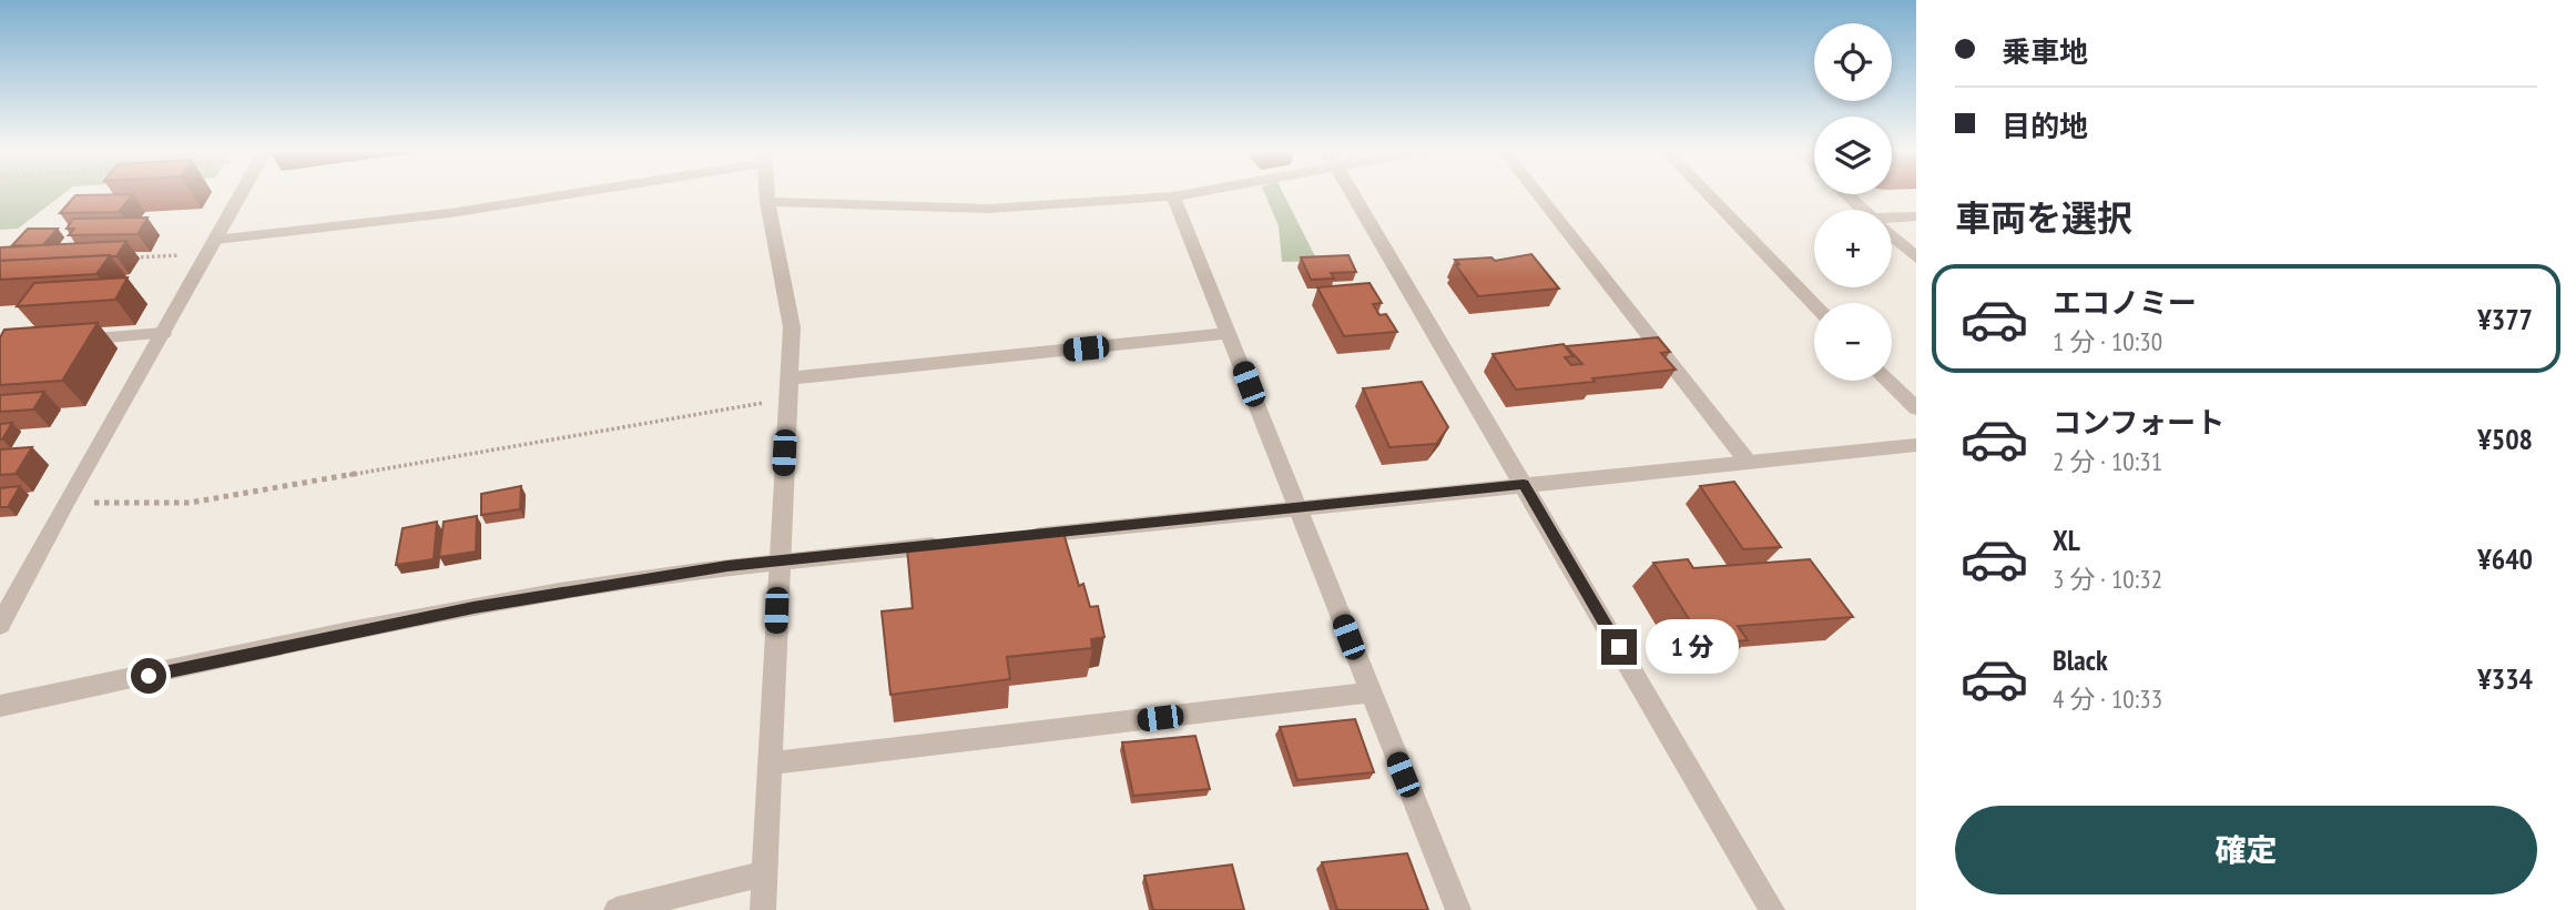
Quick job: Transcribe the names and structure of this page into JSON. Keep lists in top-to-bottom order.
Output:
{
  "page": {
    "banner": ["乗車地", "目的地"],
    "map_buttons": ["+", "−"],
    "heading": "車両を選択",
    "list": [
      {
        "name": "エコノミー",
        "note": "1 分 · 10:30",
        "value": "¥377"
      },
      {
        "name": "コンフォート",
        "note": "2 分 · 10:31",
        "value": "¥508"
      },
      {
        "name": "XL",
        "note": "3 分 · 10:32",
        "value": "¥640"
      },
      {
        "name": "Black",
        "note": "4 分 · 10:33",
        "value": "¥334"
      }
    ],
    "bubble": "1 分",
    "buttons": "確定"
  }
}
